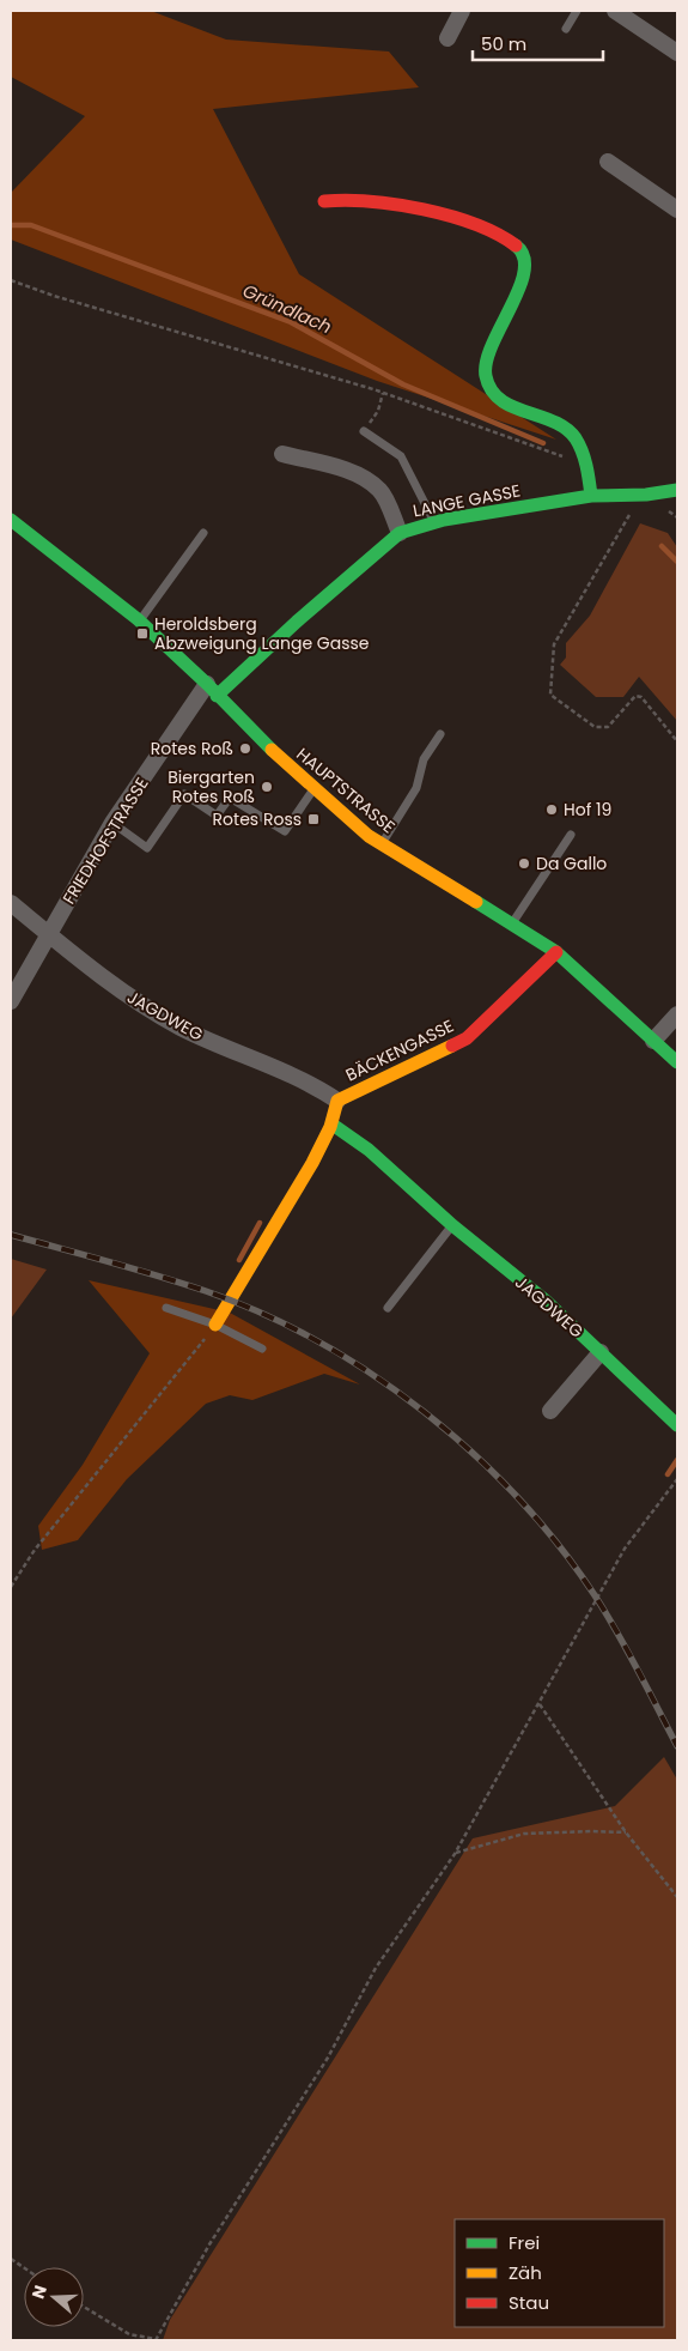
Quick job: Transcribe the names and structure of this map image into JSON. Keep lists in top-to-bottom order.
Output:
{
  "streets": {
    "street": [
      "LANGE GASSE",
      "HAUPTSTRASSE",
      "FRIEDHOFSTRASSE",
      "JAGDWEG",
      "BÄCKENGASSE"
    ]
  },
  "crossings": [
    ["LANGE GASSE", "HAUPTSTRASSE"],
    ["LANGE GASSE", "FRIEDHOFSTRASSE"],
    ["HAUPTSTRASSE", "FRIEDHOFSTRASSE"],
    ["HAUPTSTRASSE", "BÄCKENGASSE"],
    ["FRIEDHOFSTRASSE", "JAGDWEG"],
    ["JAGDWEG", "BÄCKENGASSE"]
  ],
  "water": ["Gründlach"],
  "places": {
    "transit": ["Heroldsberg Abzweigung Lange Gasse", "Rotes Ross"],
    "other": [
      "Rotes Roß",
      "Biergarten Rotes Roß",
      "Hof 19",
      "Da Gallo"
    ]
  },
  "legend": ["Frei", "Zäh", "Stau"],
  "scale_bar": "50 m",
  "north": "left"
}
